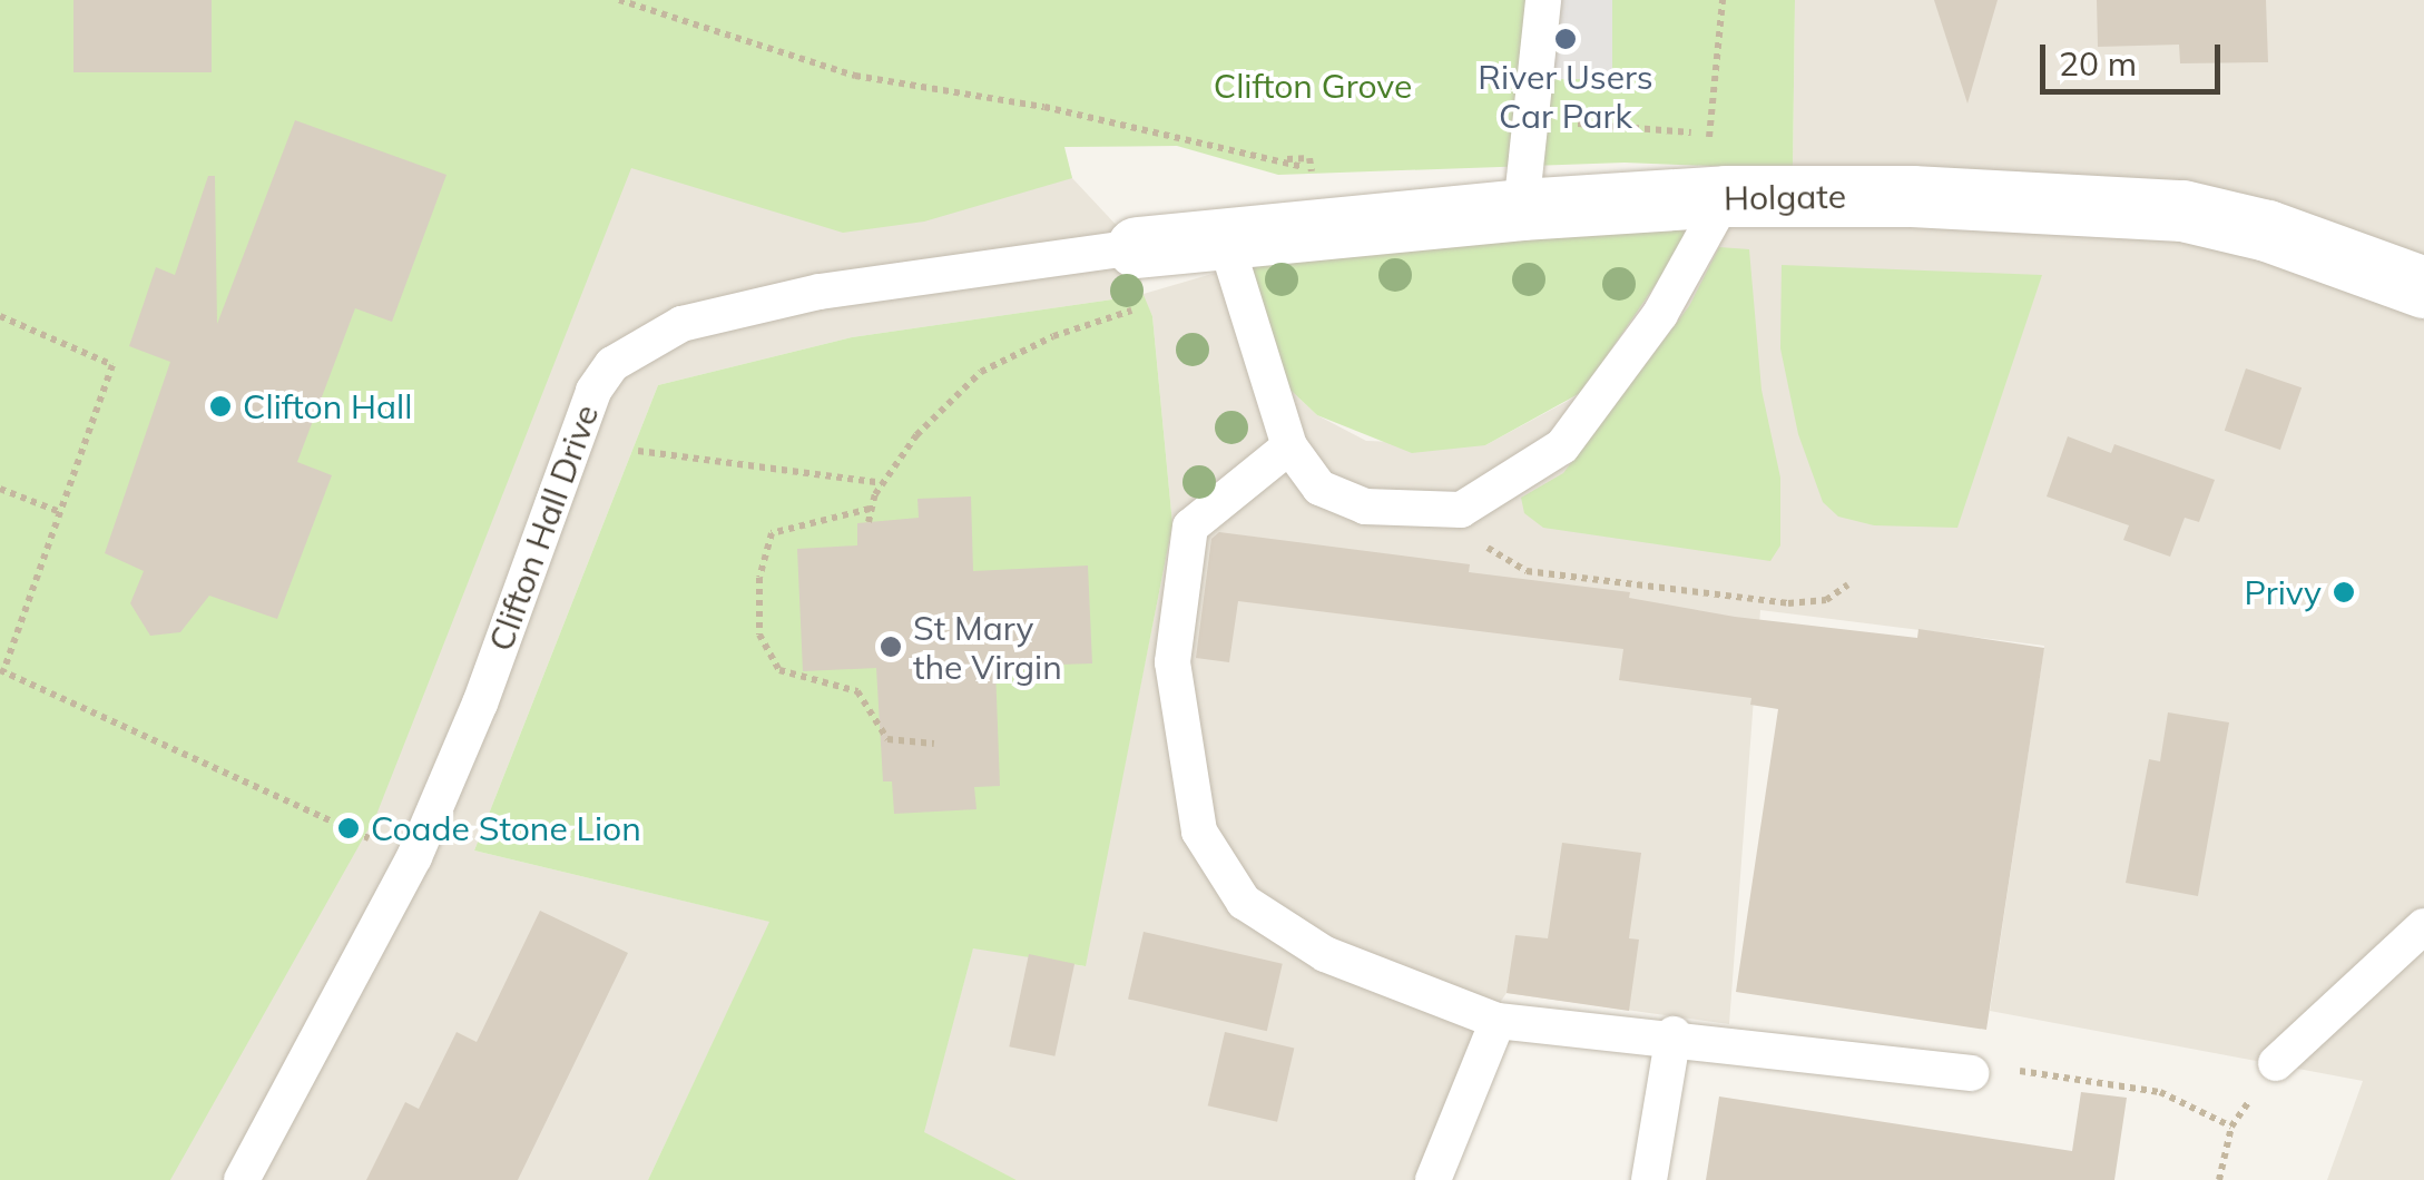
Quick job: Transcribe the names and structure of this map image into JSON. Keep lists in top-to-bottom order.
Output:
{
  "streets": {
    "street": ["Holgate"],
    "lane": ["Clifton Hall Drive"]
  },
  "crossings": [
    ["Holgate", "Clifton Hall Drive"]
  ],
  "parks": ["Clifton Grove"],
  "places": [
    "River Users Car Park",
    "Clifton Hall",
    "Privy",
    "St Mary the Virgin",
    "Coade Stone Lion"
  ],
  "scale_bar": "20 m"
}
